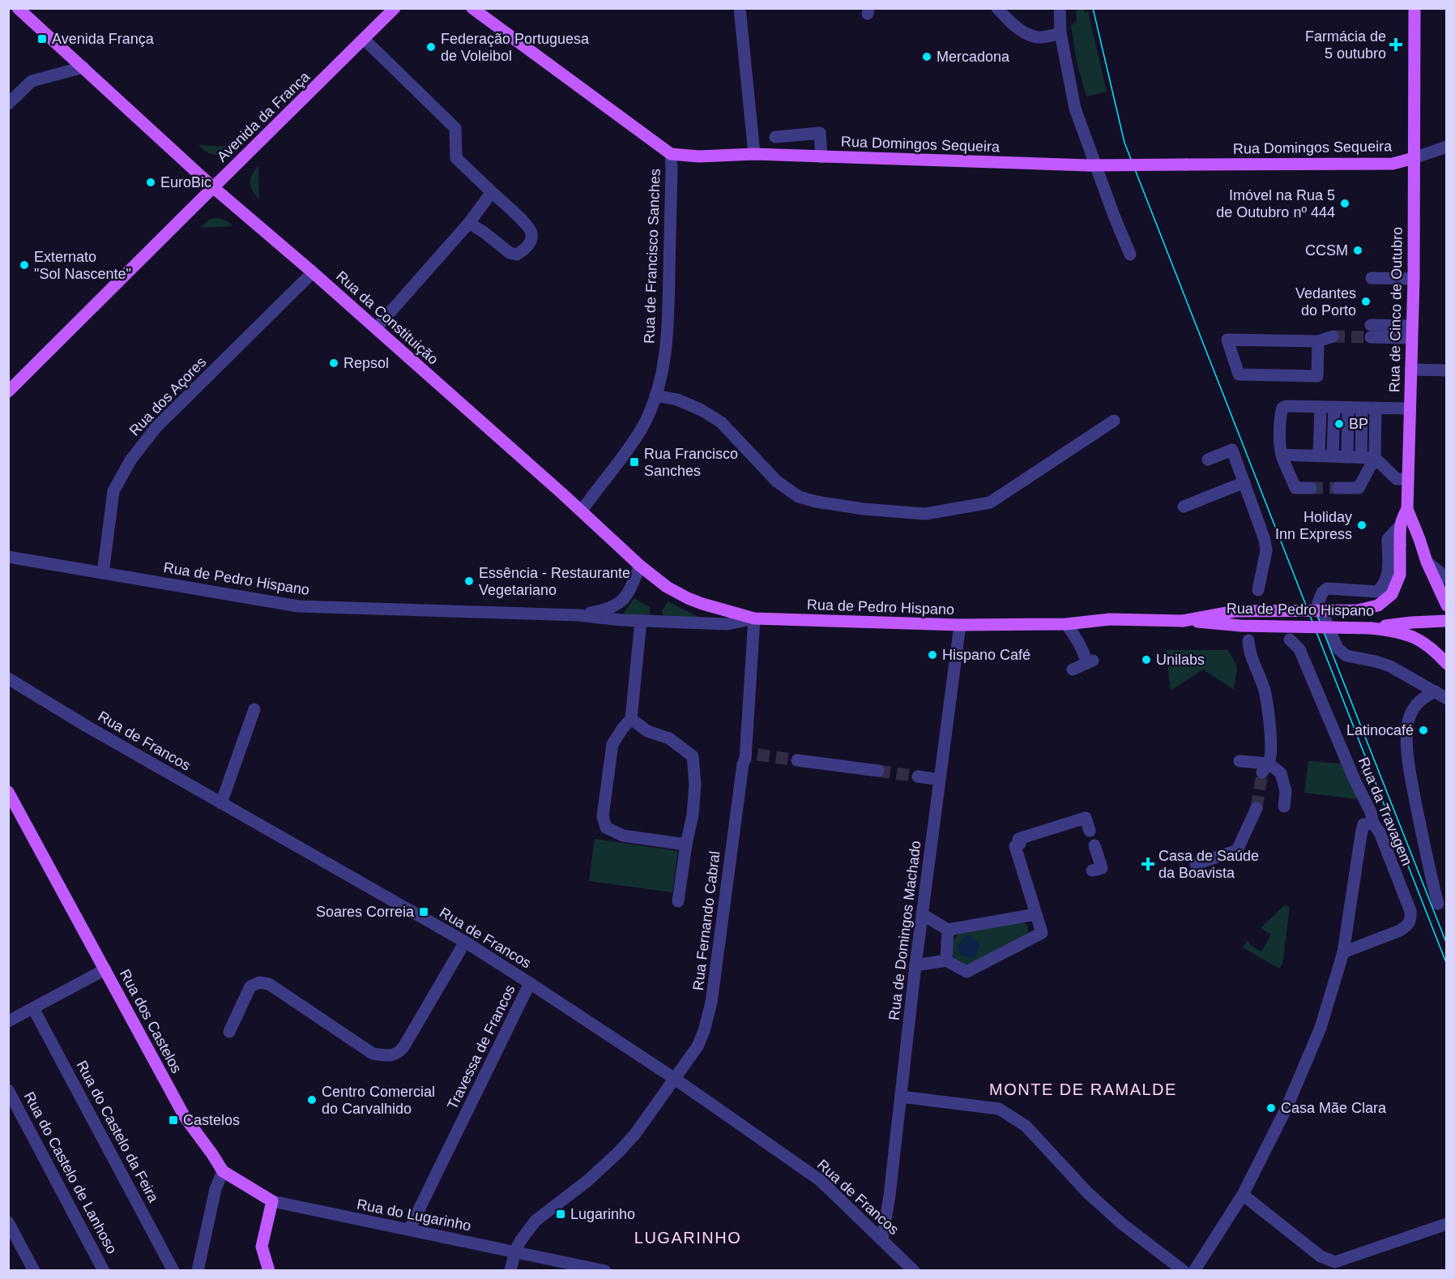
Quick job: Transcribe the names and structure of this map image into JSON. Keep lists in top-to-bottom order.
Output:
{
  "streets": {
    "main road": [
      "Avenida da França",
      "Rua Domingos Sequeira",
      "Rua de Cinco de Outubro",
      "Rua da Constituição",
      "Rua de Pedro Hispano",
      "Rua dos Castelos",
      "Rua do Lugarinho"
    ],
    "street": [
      "Rua de Francisco Sanches",
      "Rua dos Açores",
      "Rua de Francos",
      "Rua da Travagem",
      "Rua Fernando Cabral",
      "Rua de Domingos Machado",
      "Travessa de Francos",
      "Rua do Castelo da Feira",
      "Rua do Castelo de Lanhoso"
    ]
  },
  "crossings": [
    ["Avenida da França", "Rua da Constituição"],
    ["Rua Domingos Sequeira", "Rua de Francisco Sanches"],
    ["Rua Domingos Sequeira", "Rua de Cinco de Outubro"],
    ["Rua de Francisco Sanches", "Rua da Constituição"],
    ["Rua de Cinco de Outubro", "Rua de Pedro Hispano"],
    ["Rua da Constituição", "Rua dos Açores"],
    ["Rua da Constituição", "Rua de Pedro Hispano"],
    ["Rua da Constituição", "Rua Fernando Cabral"],
    ["Rua dos Açores", "Rua de Pedro Hispano"],
    ["Rua de Pedro Hispano", "Rua Fernando Cabral"],
    ["Rua de Pedro Hispano", "Rua de Domingos Machado"],
    ["Rua de Francos", "Rua Fernando Cabral"],
    ["Rua de Francos", "Rua de Domingos Machado"],
    ["Rua de Francos", "Travessa de Francos"],
    ["Rua Fernando Cabral", "Rua do Lugarinho"],
    ["Rua dos Castelos", "Rua do Lugarinho"],
    ["Travessa de Francos", "Rua do Lugarinho"]
  ],
  "districts": ["MONTE DE RAMALDE", "LUGARINHO"],
  "places": {
    "transit": [
      "Avenida França",
      "Rua Francisco Sanches",
      "Soares Correia",
      "Castelos",
      "Lugarinho"
    ],
    "health": ["Farmácia de 5 outubro", "Casa de Saúde da Boavista"],
    "other": [
      "Federação Portuguesa de Voleibol",
      "Mercadona",
      "EuroBic",
      "Imóvel na Rua 5 de Outubro nº 444",
      "CCSM",
      "Externato \"Sol Nascente\"",
      "Vedantes do Porto",
      "Repsol",
      "BP",
      "Holiday Inn Express",
      "Essência - Restaurante Vegetariano",
      "Hispano Café",
      "Unilabs",
      "Latinocafé",
      "Centro Comercial do Carvalhido",
      "Casa Mãe Clara"
    ]
  }
}
